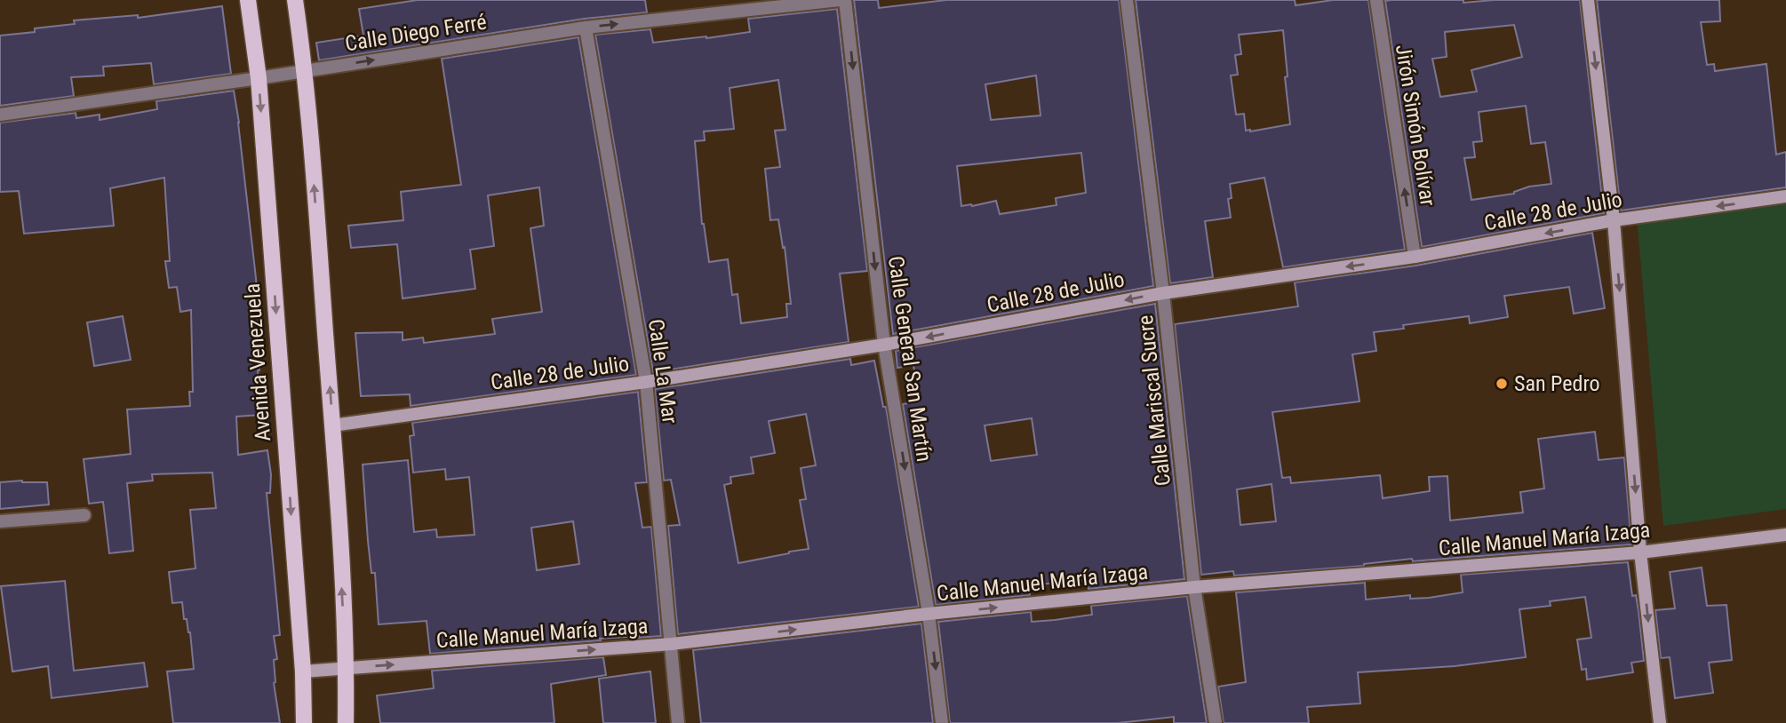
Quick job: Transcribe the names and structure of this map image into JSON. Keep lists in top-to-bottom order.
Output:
{
  "streets": {
    "main road": ["Avenida Venezuela"],
    "street": [
      "Calle Diego Ferré",
      "Jirón Simón Bolívar",
      "Calle 28 de Julio",
      "Calle General San Martín",
      "Calle La Mar",
      "Calle Mariscal Sucre",
      "Calle Manuel María Izaga"
    ]
  },
  "crossings": [
    ["Calle Diego Ferré", "Avenida Venezuela"],
    ["Calle Diego Ferré", "Calle La Mar"],
    ["Jirón Simón Bolívar", "Calle 28 de Julio"],
    ["Calle 28 de Julio", "Calle General San Martín"],
    ["Calle 28 de Julio", "Calle La Mar"],
    ["Calle 28 de Julio", "Calle Mariscal Sucre"],
    ["Calle General San Martín", "Calle Manuel María Izaga"],
    ["Avenida Venezuela", "Calle Manuel María Izaga"],
    ["Calle La Mar", "Calle Manuel María Izaga"],
    ["Calle Mariscal Sucre", "Calle Manuel María Izaga"]
  ],
  "one_way": [
    "Calle Diego Ferré",
    "Jirón Simón Bolívar",
    "Calle 28 de Julio",
    "Calle General San Martín",
    "Calle Manuel María Izaga"
  ],
  "places": ["San Pedro"]
}
